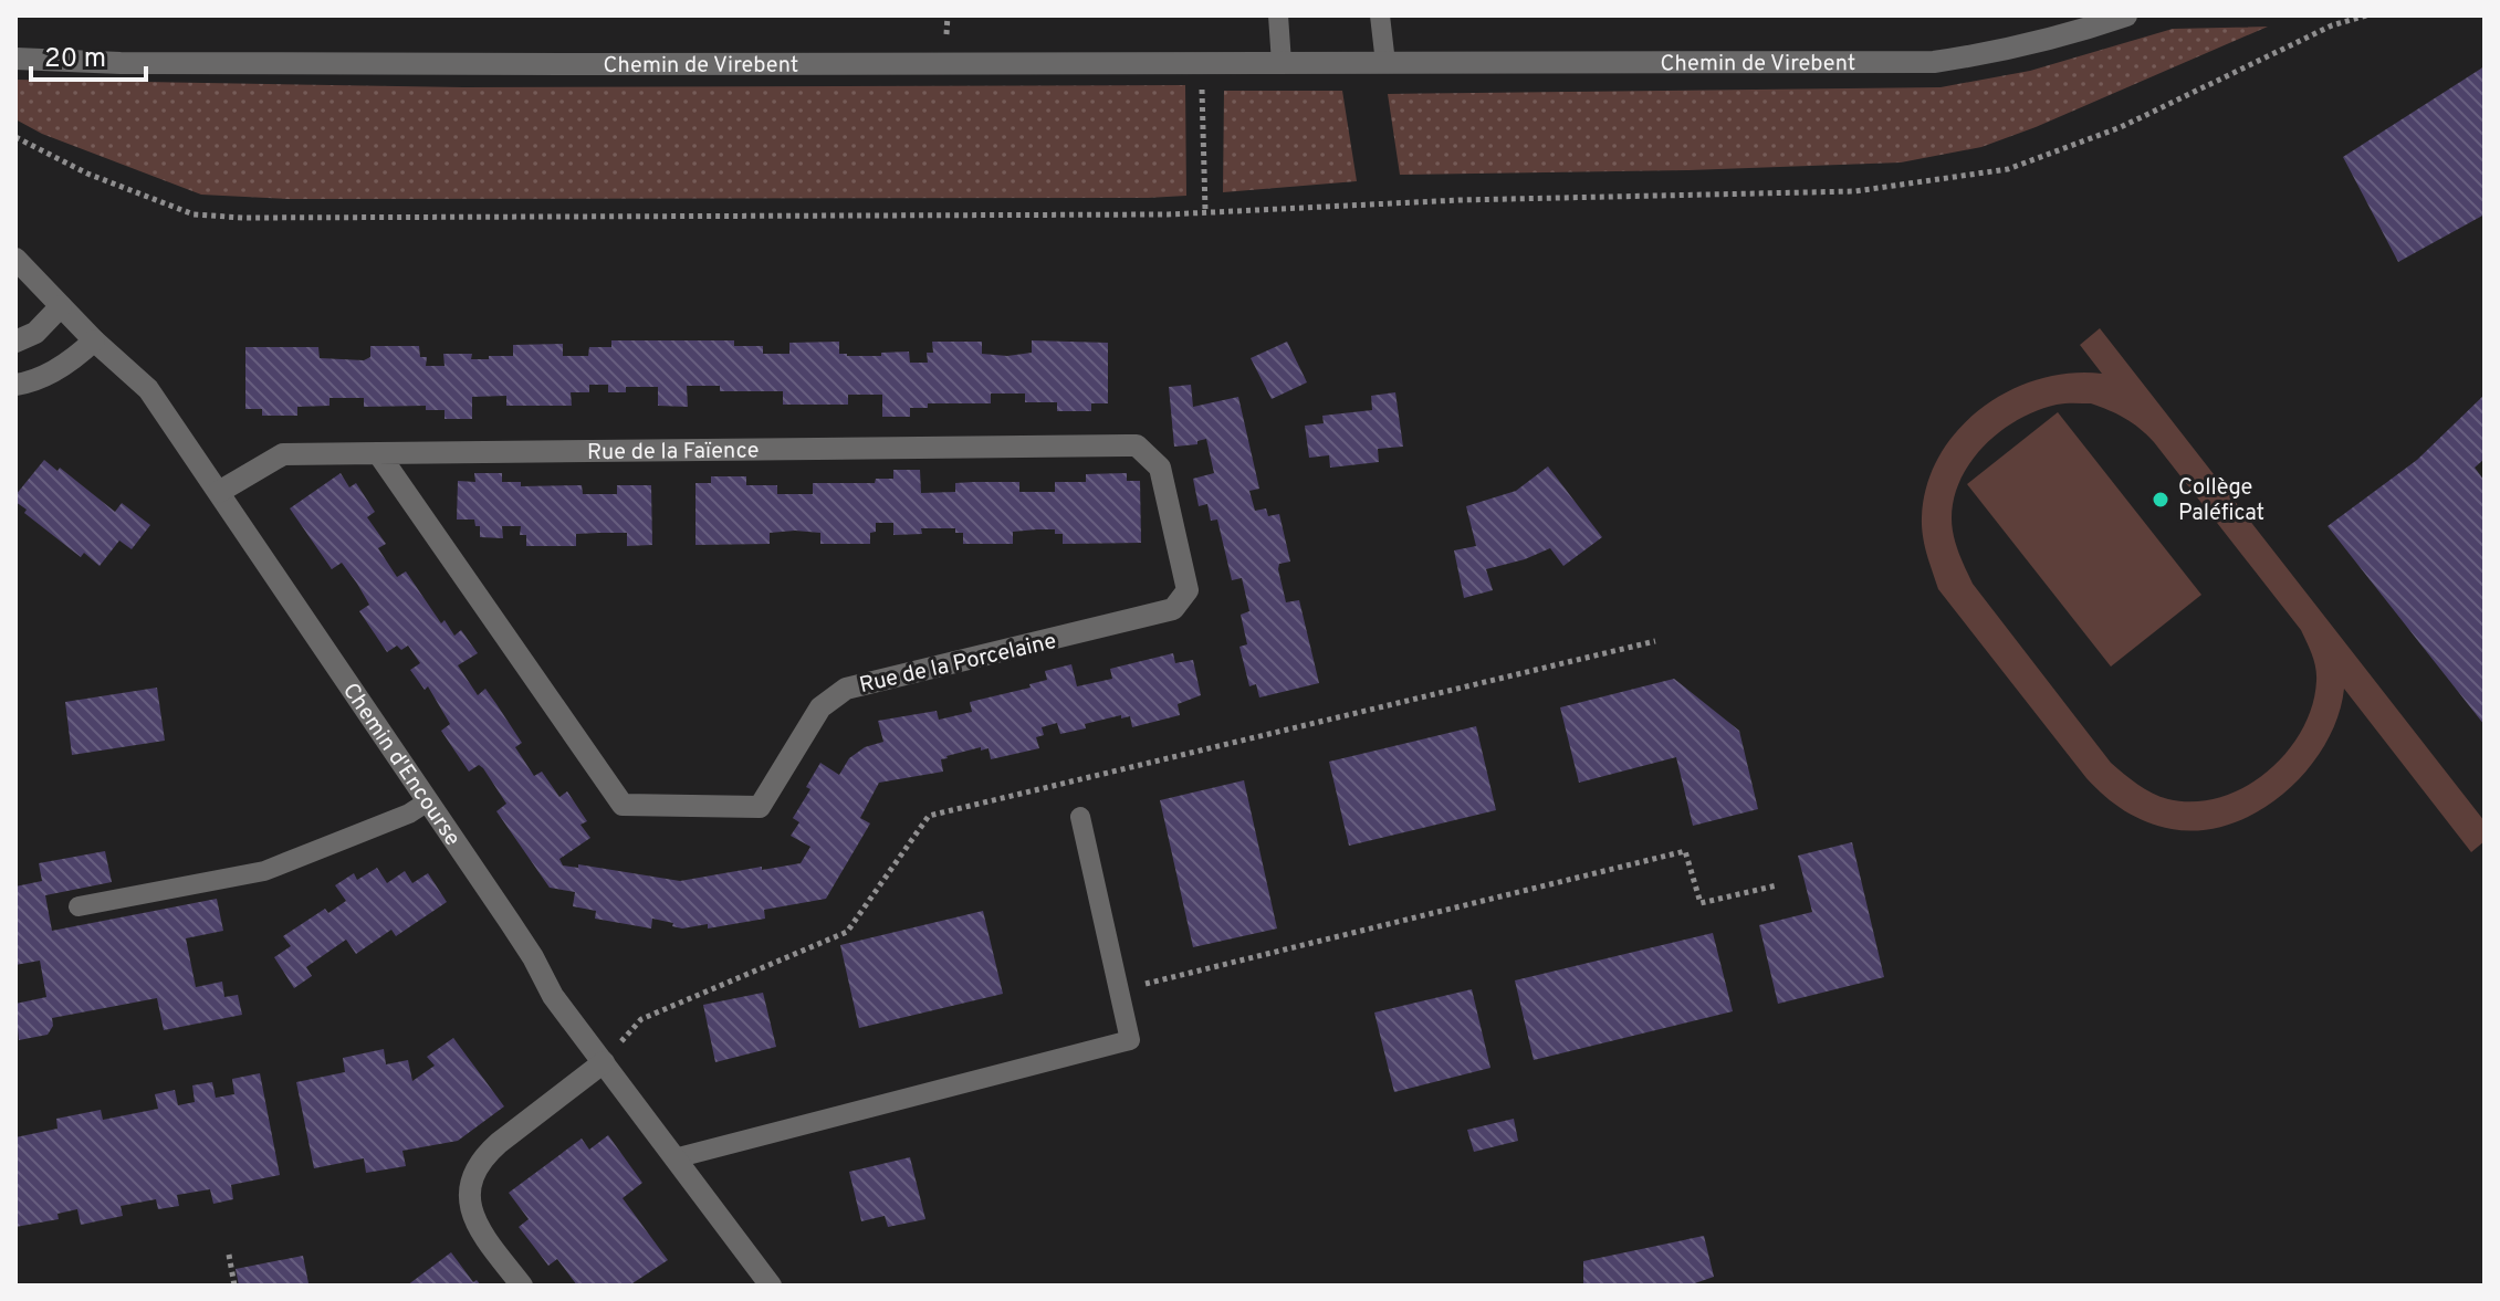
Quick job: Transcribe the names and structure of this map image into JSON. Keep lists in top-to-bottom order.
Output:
{
  "streets": {
    "street": [
      "Chemin de Virebent",
      "Rue de la Faïence",
      "Rue de la Porcelaine",
      "Chemin d'Encourse"
    ]
  },
  "crossings": [
    ["Rue de la Faïence", "Rue de la Porcelaine"],
    ["Rue de la Faïence", "Chemin d'Encourse"]
  ],
  "places": ["Collège Paléficat"],
  "scale_bar": "20 m"
}
